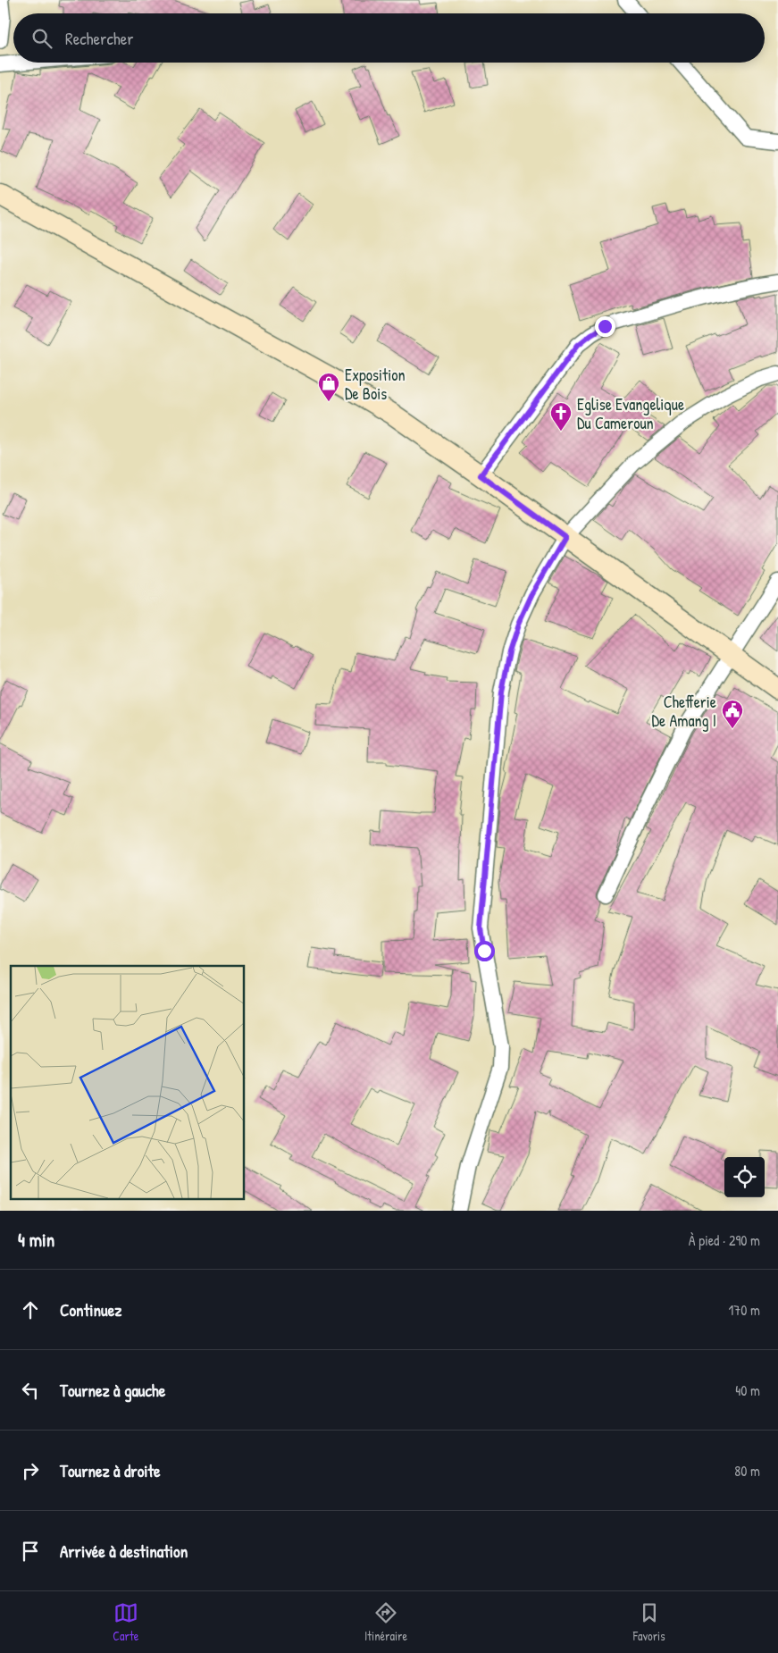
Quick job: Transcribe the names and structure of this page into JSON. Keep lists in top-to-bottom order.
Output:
{
  "places": {
    "shop": ["Exposition De Bois"],
    "church": ["Eglise Evangelique Du Cameroun"],
    "public building": ["Chefferie De Amang I"]
  },
  "page": {
    "search": "Rechercher",
    "heading": ["4 min", "À pied · 290 m"],
    "list": [
      ["Continuez", "170 m"],
      ["Tournez à gauche", "40 m"],
      ["Tournez à droite", "80 m"],
      "Arrivée à destination"
    ],
    "nav": ["Carte", "Itinéraire", "Favoris"]
  }
}
